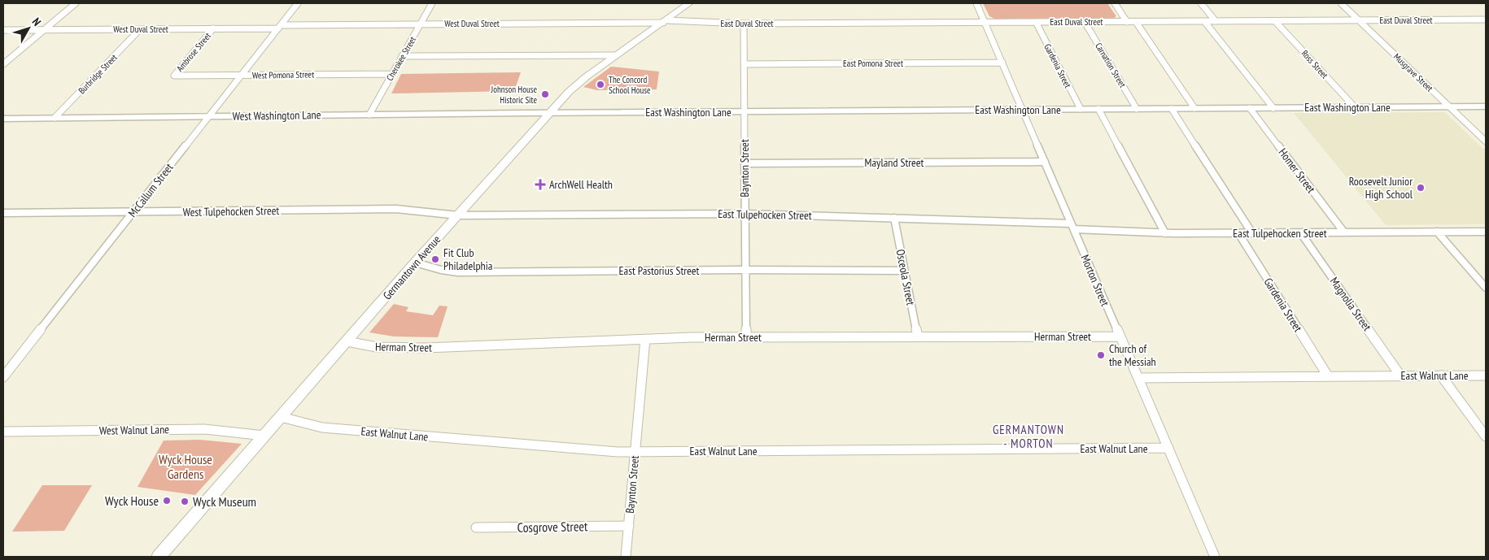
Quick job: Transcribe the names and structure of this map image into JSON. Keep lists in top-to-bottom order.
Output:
{
  "streets": {
    "main road": ["East Washington Lane", "West Washington Lane", "Germantown Avenue"],
    "street": [
      "East Duval Street",
      "West Duval Street",
      "Ambrose Street",
      "Cherokee Street",
      "East Pomona Street",
      "Ross Street",
      "Carnation Street",
      "Gardenia Street",
      "Musgrave Street",
      "Burbridge Street",
      "West Pomona Street",
      "Mayland Street",
      "Baynton Street",
      "Homer Street",
      "McCallum Street",
      "West Tulpehocken Street",
      "East Tulpehocken Street",
      "East Pastorius Street",
      "Osceola Street",
      "Morton Street",
      "Magnolia Street",
      "Herman Street",
      "East Walnut Lane",
      "West Walnut Lane",
      "Cosgrove Street"
    ]
  },
  "crossings": [
    ["East Duval Street", "West Duval Street"],
    ["East Duval Street", "Ross Street"],
    ["East Duval Street", "Carnation Street"],
    ["East Duval Street", "Gardenia Street"],
    ["East Duval Street", "Musgrave Street"],
    ["East Duval Street", "Baynton Street"],
    ["East Duval Street", "Germantown Avenue"],
    ["East Duval Street", "Morton Street"],
    ["West Duval Street", "Ambrose Street"],
    ["West Duval Street", "Cherokee Street"],
    ["West Duval Street", "Burbridge Street"],
    ["West Duval Street", "McCallum Street"],
    ["West Duval Street", "Germantown Avenue"],
    ["Ambrose Street", "West Pomona Street"],
    ["Cherokee Street", "West Pomona Street"],
    ["Cherokee Street", "West Washington Lane"],
    ["East Pomona Street", "Baynton Street"],
    ["East Pomona Street", "Morton Street"],
    ["Ross Street", "East Washington Lane"],
    ["Carnation Street", "East Washington Lane"],
    ["Gardenia Street", "East Washington Lane"],
    ["Gardenia Street", "East Tulpehocken Street"],
    ["Gardenia Street", "East Walnut Lane"],
    ["Musgrave Street", "East Washington Lane"],
    ["Burbridge Street", "West Washington Lane"],
    ["West Pomona Street", "McCallum Street"],
    ["East Washington Lane", "West Washington Lane"],
    ["East Washington Lane", "Baynton Street"],
    ["East Washington Lane", "Homer Street"],
    ["East Washington Lane", "Germantown Avenue"],
    ["East Washington Lane", "Morton Street"],
    ["West Washington Lane", "McCallum Street"],
    ["West Washington Lane", "Germantown Avenue"],
    ["Mayland Street", "Baynton Street"],
    ["Mayland Street", "Morton Street"],
    ["Baynton Street", "East Tulpehocken Street"],
    ["Baynton Street", "East Pastorius Street"],
    ["Baynton Street", "Herman Street"],
    ["Baynton Street", "East Walnut Lane"],
    ["Baynton Street", "Cosgrove Street"],
    ["Homer Street", "East Tulpehocken Street"],
    ["McCallum Street", "West Tulpehocken Street"],
    ["West Tulpehocken Street", "East Tulpehocken Street"],
    ["West Tulpehocken Street", "Germantown Avenue"],
    ["East Tulpehocken Street", "Germantown Avenue"],
    ["East Tulpehocken Street", "Osceola Street"],
    ["East Tulpehocken Street", "Morton Street"],
    ["East Tulpehocken Street", "Magnolia Street"],
    ["Germantown Avenue", "East Pastorius Street"],
    ["Germantown Avenue", "Herman Street"],
    ["Germantown Avenue", "East Walnut Lane"],
    ["Germantown Avenue", "West Walnut Lane"],
    ["East Pastorius Street", "Osceola Street"],
    ["Osceola Street", "Herman Street"],
    ["Morton Street", "Herman Street"],
    ["Morton Street", "East Walnut Lane"],
    ["Magnolia Street", "East Walnut Lane"]
  ],
  "districts": ["GERMANTOWN - MORTON"],
  "parks": ["Wyck House Gardens"],
  "places": {
    "other": [
      "The Concord School House",
      "Johnson House Historic Site",
      "Roosevelt Junior High School",
      "Fit Club Philadelphia",
      "Church of the Messiah",
      "Wyck House",
      "Wyck Museum"
    ],
    "health": ["ArchWell Health"]
  },
  "north": "top right"
}
